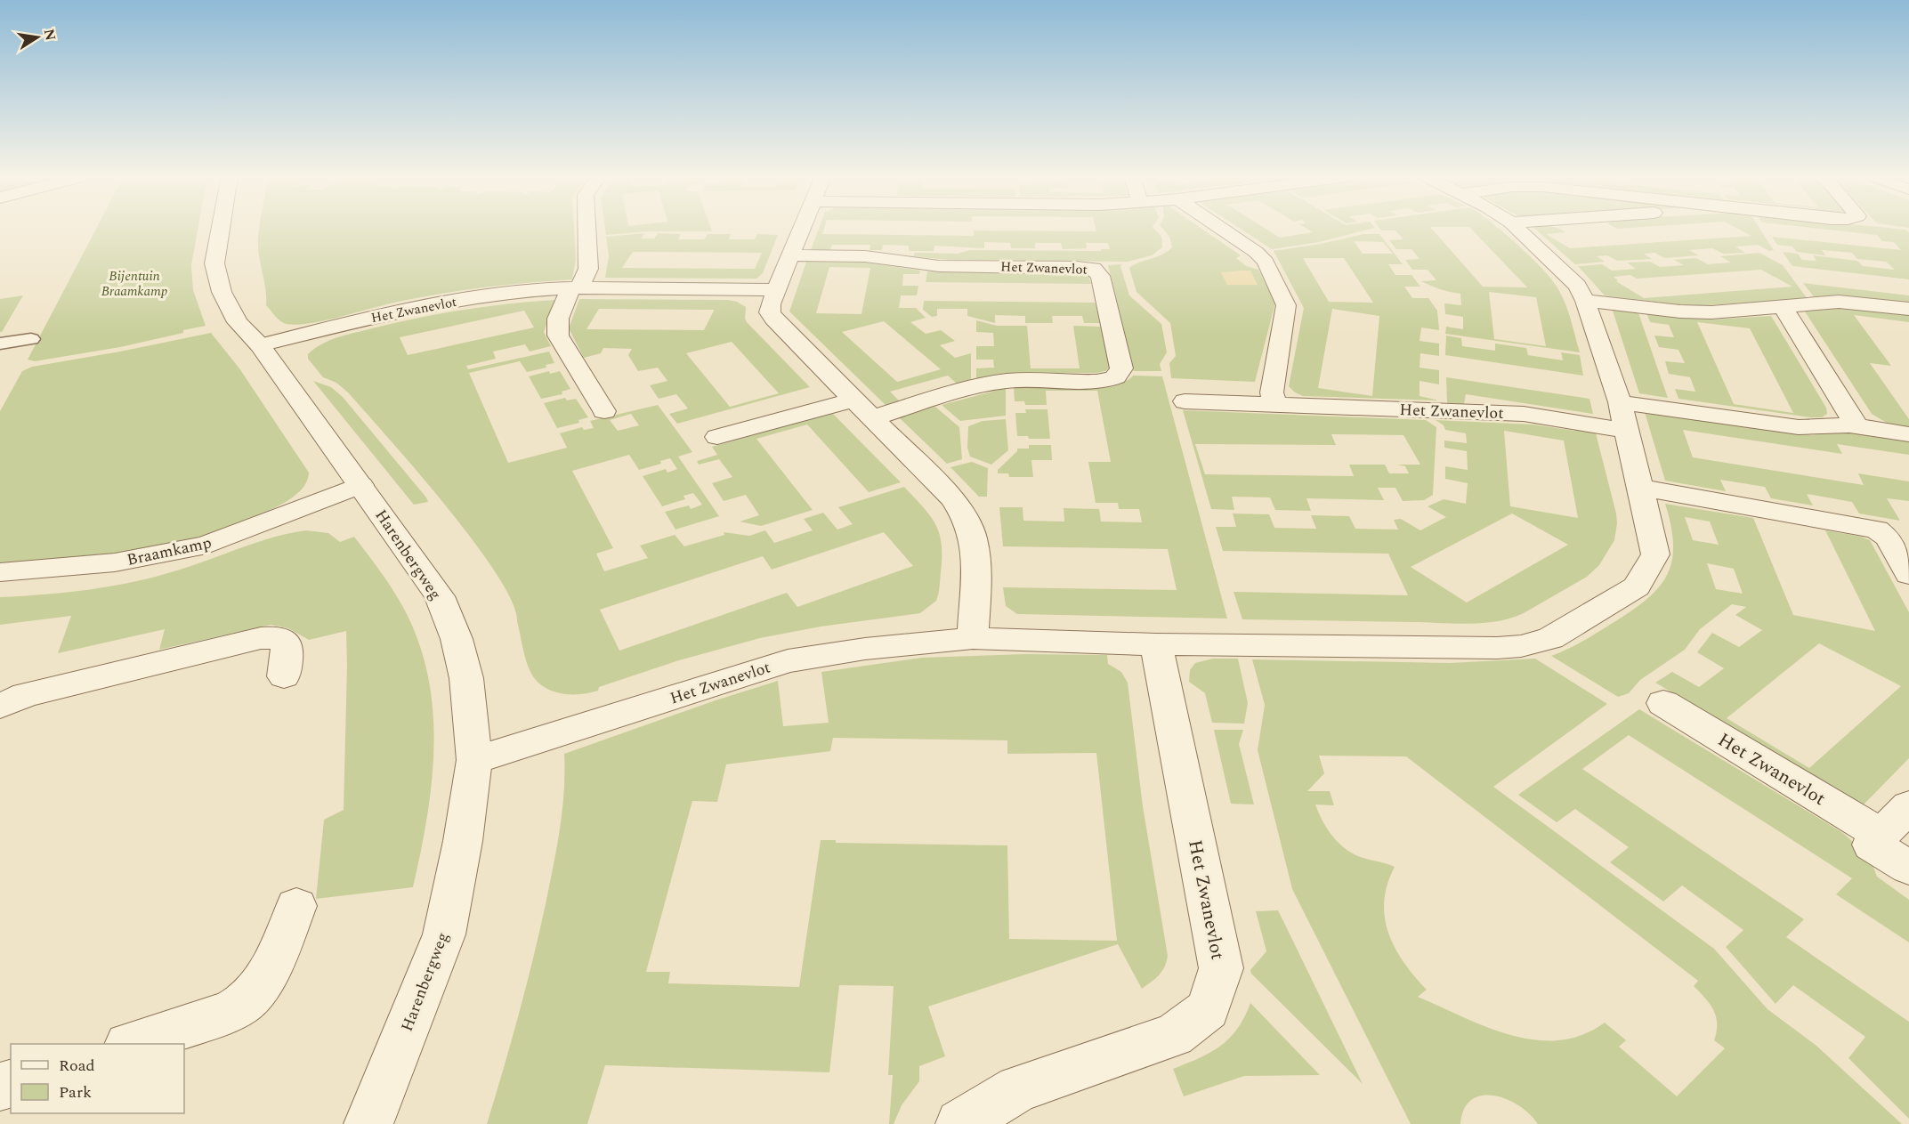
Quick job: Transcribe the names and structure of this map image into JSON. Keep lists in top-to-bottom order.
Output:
{
  "streets": {
    "street": ["Het Zwanevlot", "Braamkamp", "Harenbergweg"]
  },
  "crossings": [
    ["Het Zwanevlot", "Harenbergweg"],
    ["Braamkamp", "Harenbergweg"]
  ],
  "parks": ["Bijentuin Braamkamp"],
  "legend": ["Road", "Park"],
  "north": "right"
}
